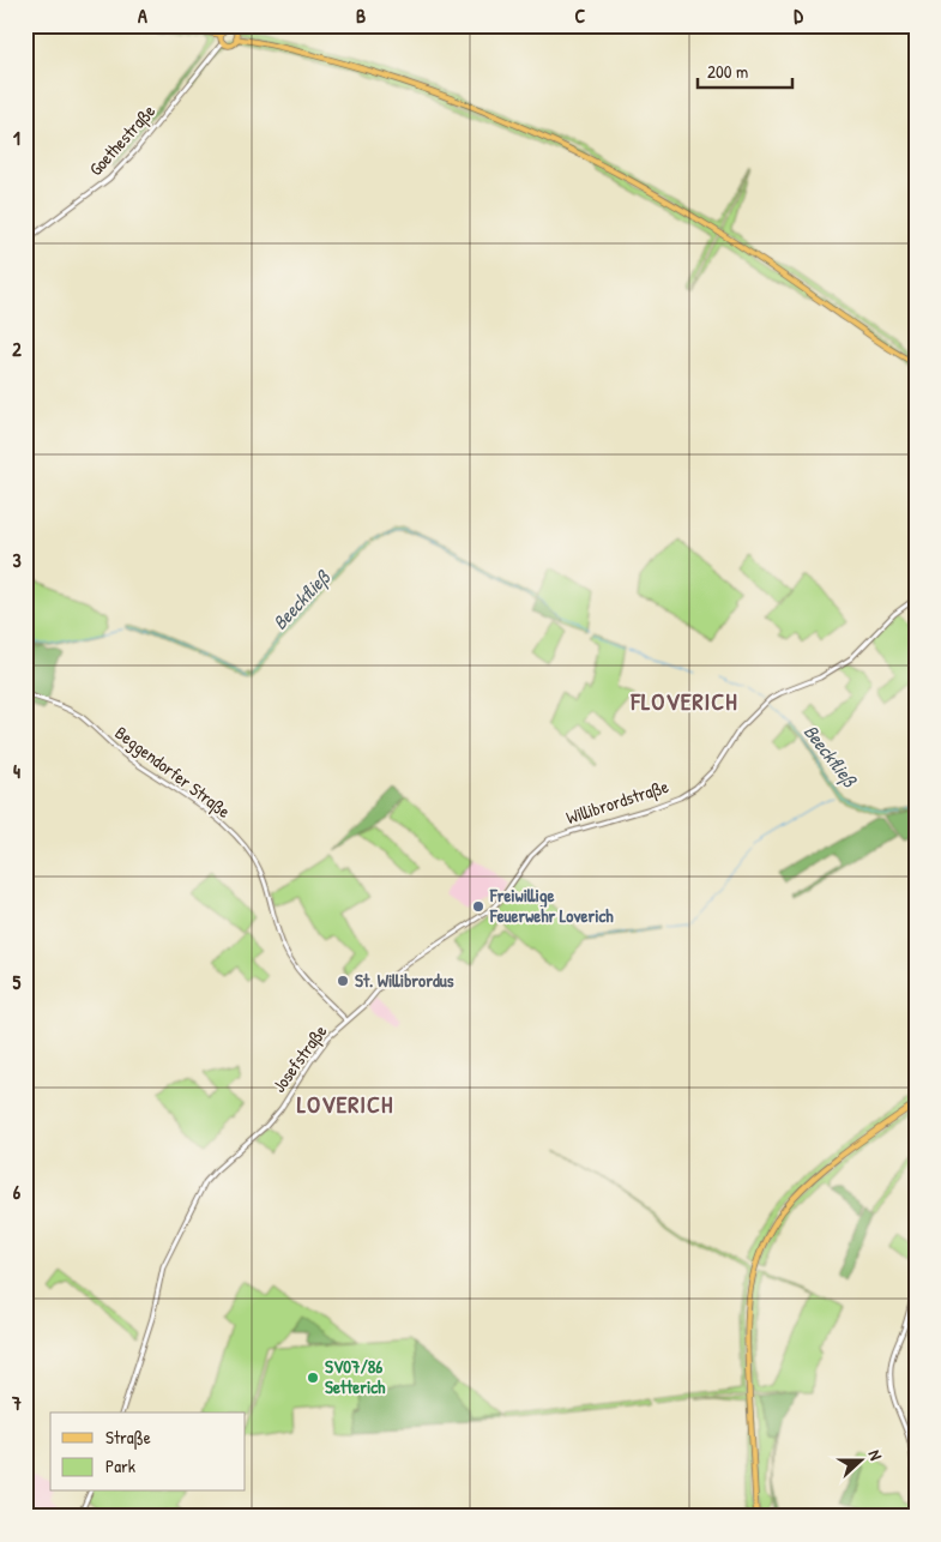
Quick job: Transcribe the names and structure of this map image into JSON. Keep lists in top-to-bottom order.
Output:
{
  "streets": {
    "street": [
      "Goethestraße",
      "Beggendorfer Straße",
      "Willibrordstraße",
      "Josefstraße"
    ]
  },
  "crossings": [
    ["Beggendorfer Straße", "Josefstraße"],
    ["Willibrordstraße", "Josefstraße"]
  ],
  "districts": ["FLOVERICH", "LOVERICH"],
  "water": ["Beeckfließ"],
  "places": ["Freiwillige Feuerwehr Loverich", "St. Willibrordus", "SV07/86 Setterich"],
  "legend": ["Straße", "Park"],
  "scale_bar": "200 m",
  "north": "right",
  "grid": {
    "columns": [
      "A",
      "B",
      "C",
      "D"
    ],
    "rows": [
      "1",
      "2",
      "3",
      "4",
      "5",
      "6",
      "7"
    ]
  }
}
